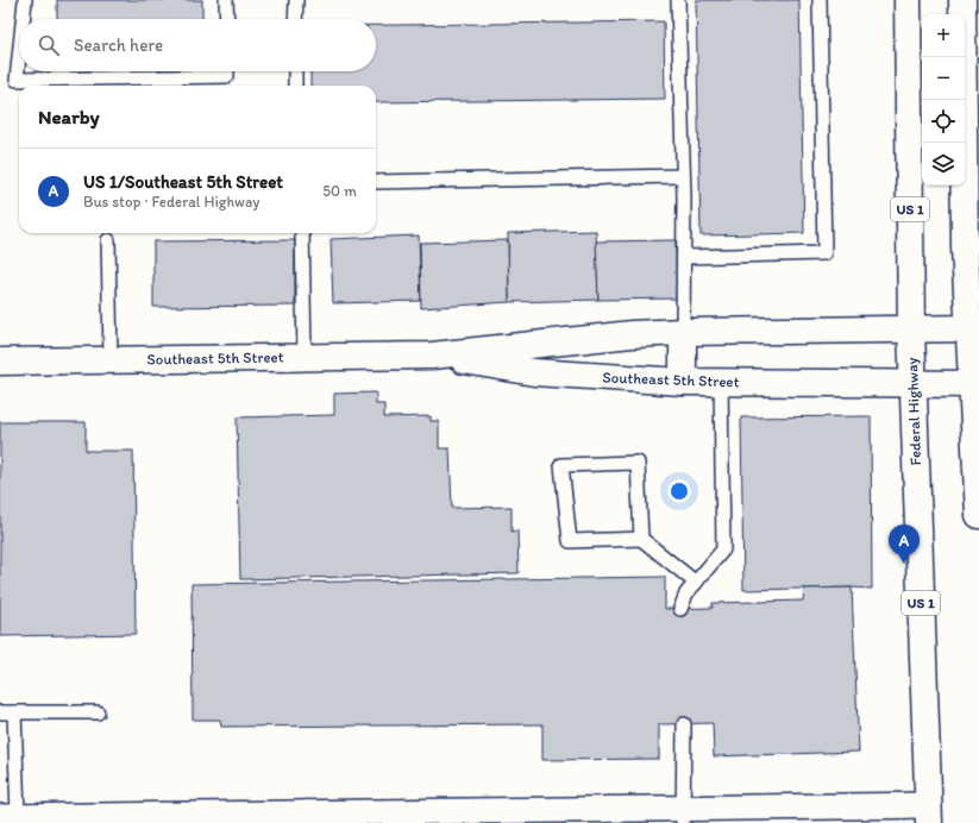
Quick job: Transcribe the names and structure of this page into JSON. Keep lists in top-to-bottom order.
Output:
{
  "streets": {
    "main road": ["US 1", "Southeast 5th Street", "Federal Highway"]
  },
  "crossings": [
    ["Southeast 5th Street", "Federal Highway"]
  ],
  "page": {
    "map_buttons": ["+", "−"],
    "search": "Search here",
    "heading": "Nearby",
    "list": [
      {
        "mark": "A",
        "name": "US 1/Southeast 5th Street",
        "note": "Bus stop · Federal Highway",
        "value": "50 m"
      }
    ],
    "pins": "A"
  }
}
